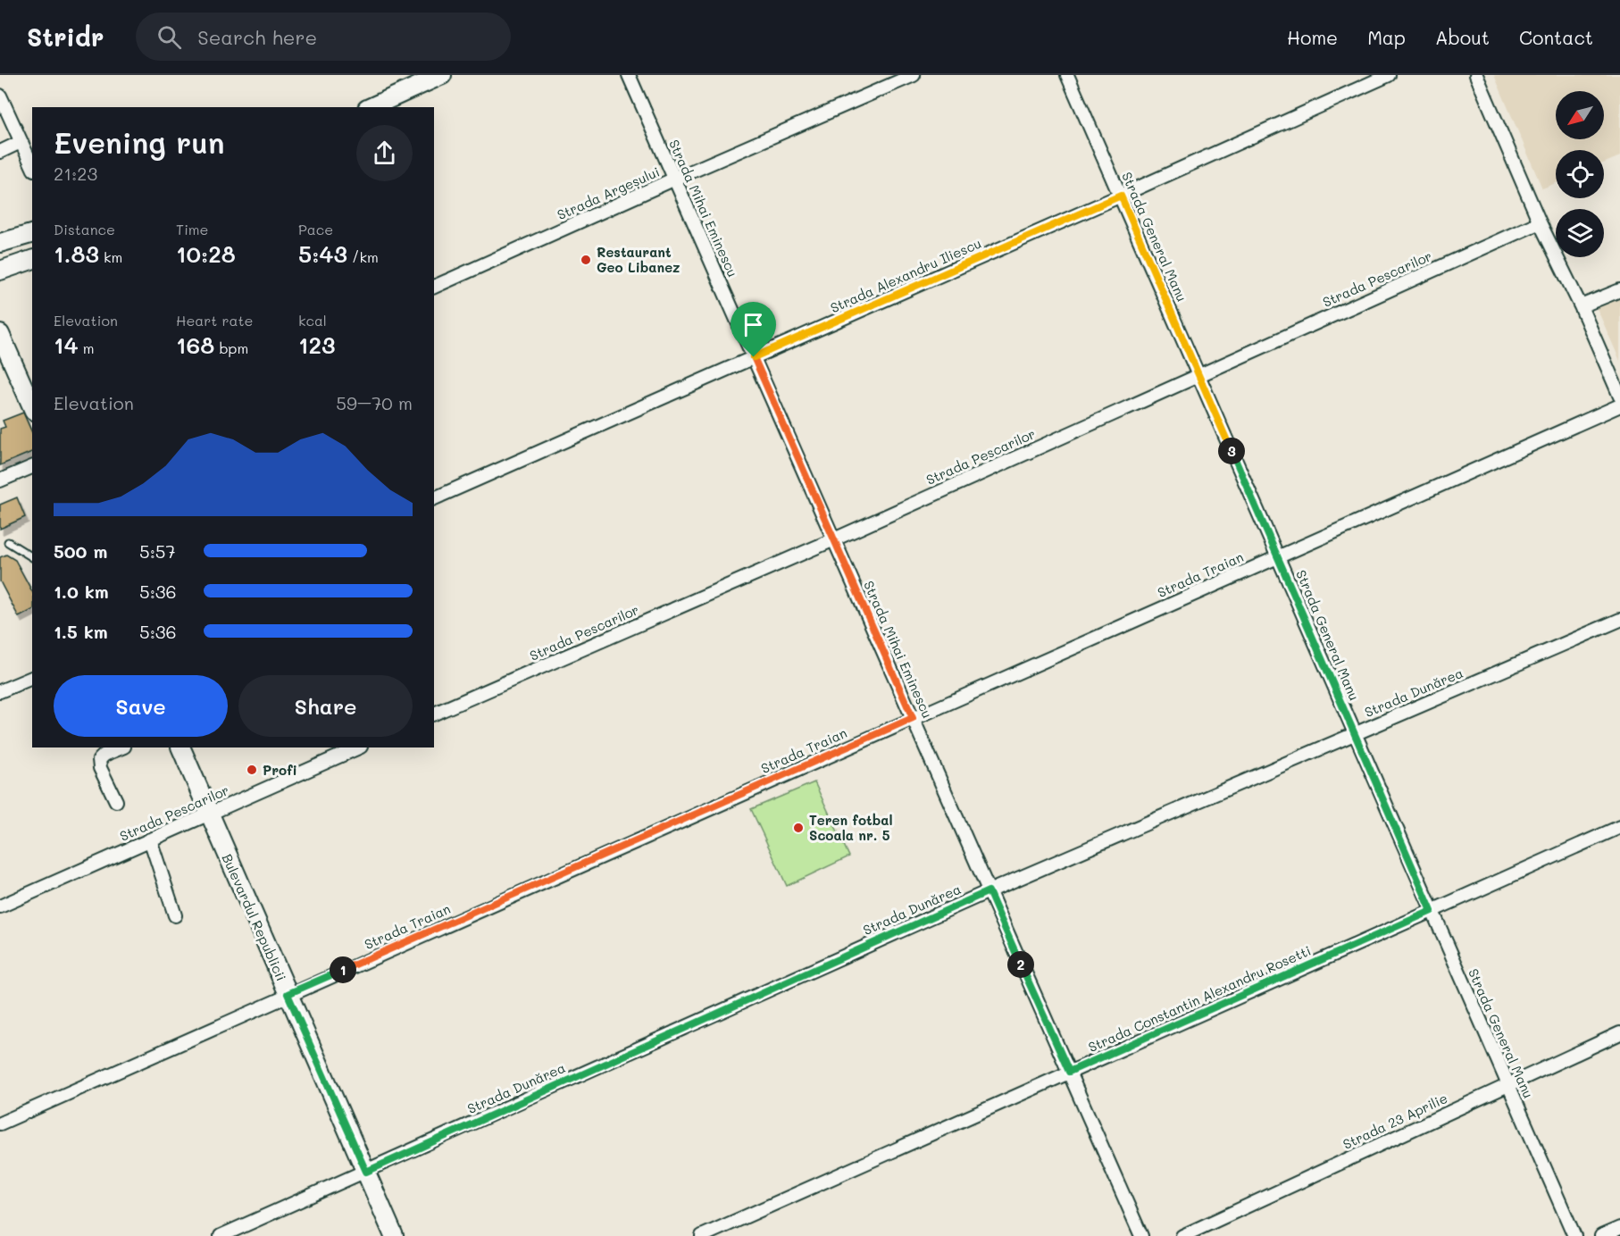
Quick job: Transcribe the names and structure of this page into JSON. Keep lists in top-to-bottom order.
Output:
{
  "streets": {
    "street": [
      "Strada Argeșului",
      "Strada Mihai Eminescu",
      "Strada General Manu",
      "Strada Alexandru Iliescu",
      "Strada Pescarilor",
      "Strada Traian",
      "Strada Dunărea",
      "Bulevardul Republicii",
      "Strada Constantin Alexandru Rosetti",
      "Strada 23 Aprilie"
    ]
  },
  "crossings": [
    ["Strada Argeșului", "Strada Mihai Eminescu"],
    ["Strada Mihai Eminescu", "Strada Alexandru Iliescu"],
    ["Strada Mihai Eminescu", "Strada Pescarilor"],
    ["Strada Mihai Eminescu", "Strada Traian"],
    ["Strada Mihai Eminescu", "Strada Dunărea"],
    ["Strada Mihai Eminescu", "Strada Constantin Alexandru Rosetti"],
    ["Strada General Manu", "Strada Alexandru Iliescu"],
    ["Strada General Manu", "Strada Pescarilor"],
    ["Strada General Manu", "Strada Traian"],
    ["Strada General Manu", "Strada Dunărea"],
    ["Strada General Manu", "Strada Constantin Alexandru Rosetti"],
    ["Strada General Manu", "Strada 23 Aprilie"],
    ["Strada Pescarilor", "Bulevardul Republicii"],
    ["Strada Traian", "Bulevardul Republicii"],
    ["Strada Dunărea", "Bulevardul Republicii"]
  ],
  "places": ["Restaurant Geo Libanez", "Profi", "Teren fotbal Scoala nr. 5"],
  "north": "bottom left",
  "page": {
    "header": "Stridr",
    "search": "Search here",
    "nav": [
      "Home",
      "Map",
      "About",
      "Contact"
    ],
    "heading": ["Evening run", "21:23"],
    "stats": [
      ["Distance", "1.83 km"],
      ["Time", "10:28"],
      ["Pace", "5:43 /km"],
      ["Elevation", "14 m"],
      ["Heart rate", "168 bpm"],
      ["kcal", "123"]
    ],
    "chart": ["Elevation", "59–70 m"],
    "pins": ["3", "2", "1"],
    "list": [
      {
        "name": "500 m",
        "note": "5:57"
      },
      {
        "name": "1.0 km",
        "note": "5:36"
      },
      {
        "name": "1.5 km",
        "note": "5:36"
      }
    ],
    "buttons": ["Save", "Share"]
  }
}
